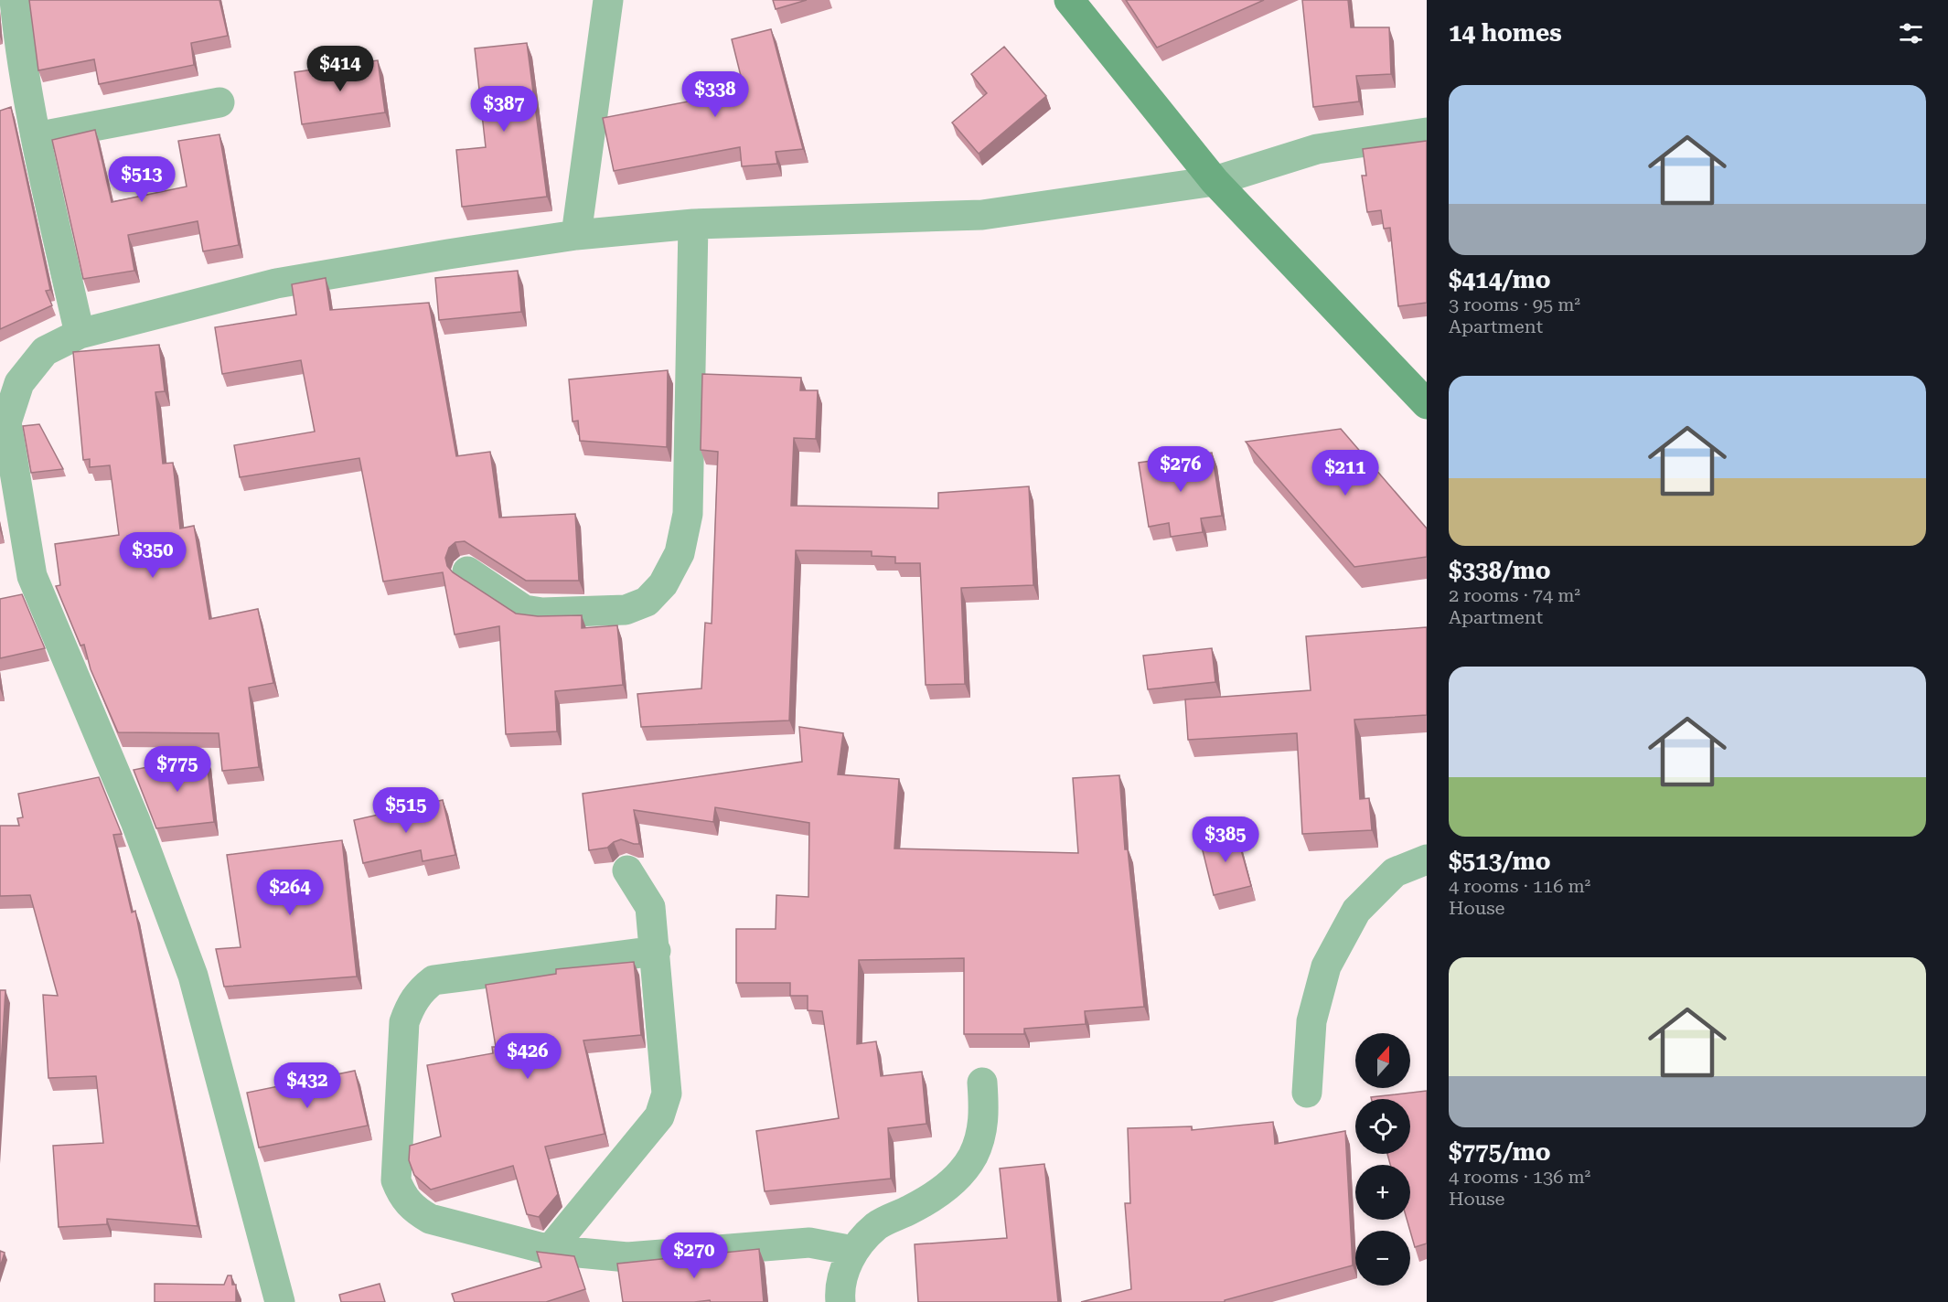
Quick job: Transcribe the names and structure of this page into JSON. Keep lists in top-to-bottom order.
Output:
{
  "north": "top",
  "page": {
    "heading": "14 homes",
    "price": [
      "$414",
      "$338",
      "$387",
      "$513",
      "$276",
      "$211",
      "$350",
      "$775",
      "$515",
      "$385",
      "$264",
      "$426",
      "$432",
      "$270"
    ],
    "list": [
      {
        "name": "$414/mo",
        "note": "3 rooms · 95 m² · Apartment"
      },
      {
        "name": "$338/mo",
        "note": "2 rooms · 74 m² · Apartment"
      },
      {
        "name": "$513/mo",
        "note": "4 rooms · 116 m² · House"
      },
      {
        "name": "$775/mo",
        "note": "4 rooms · 136 m² · House"
      }
    ],
    "map_buttons": ["+", "−"]
  }
}
